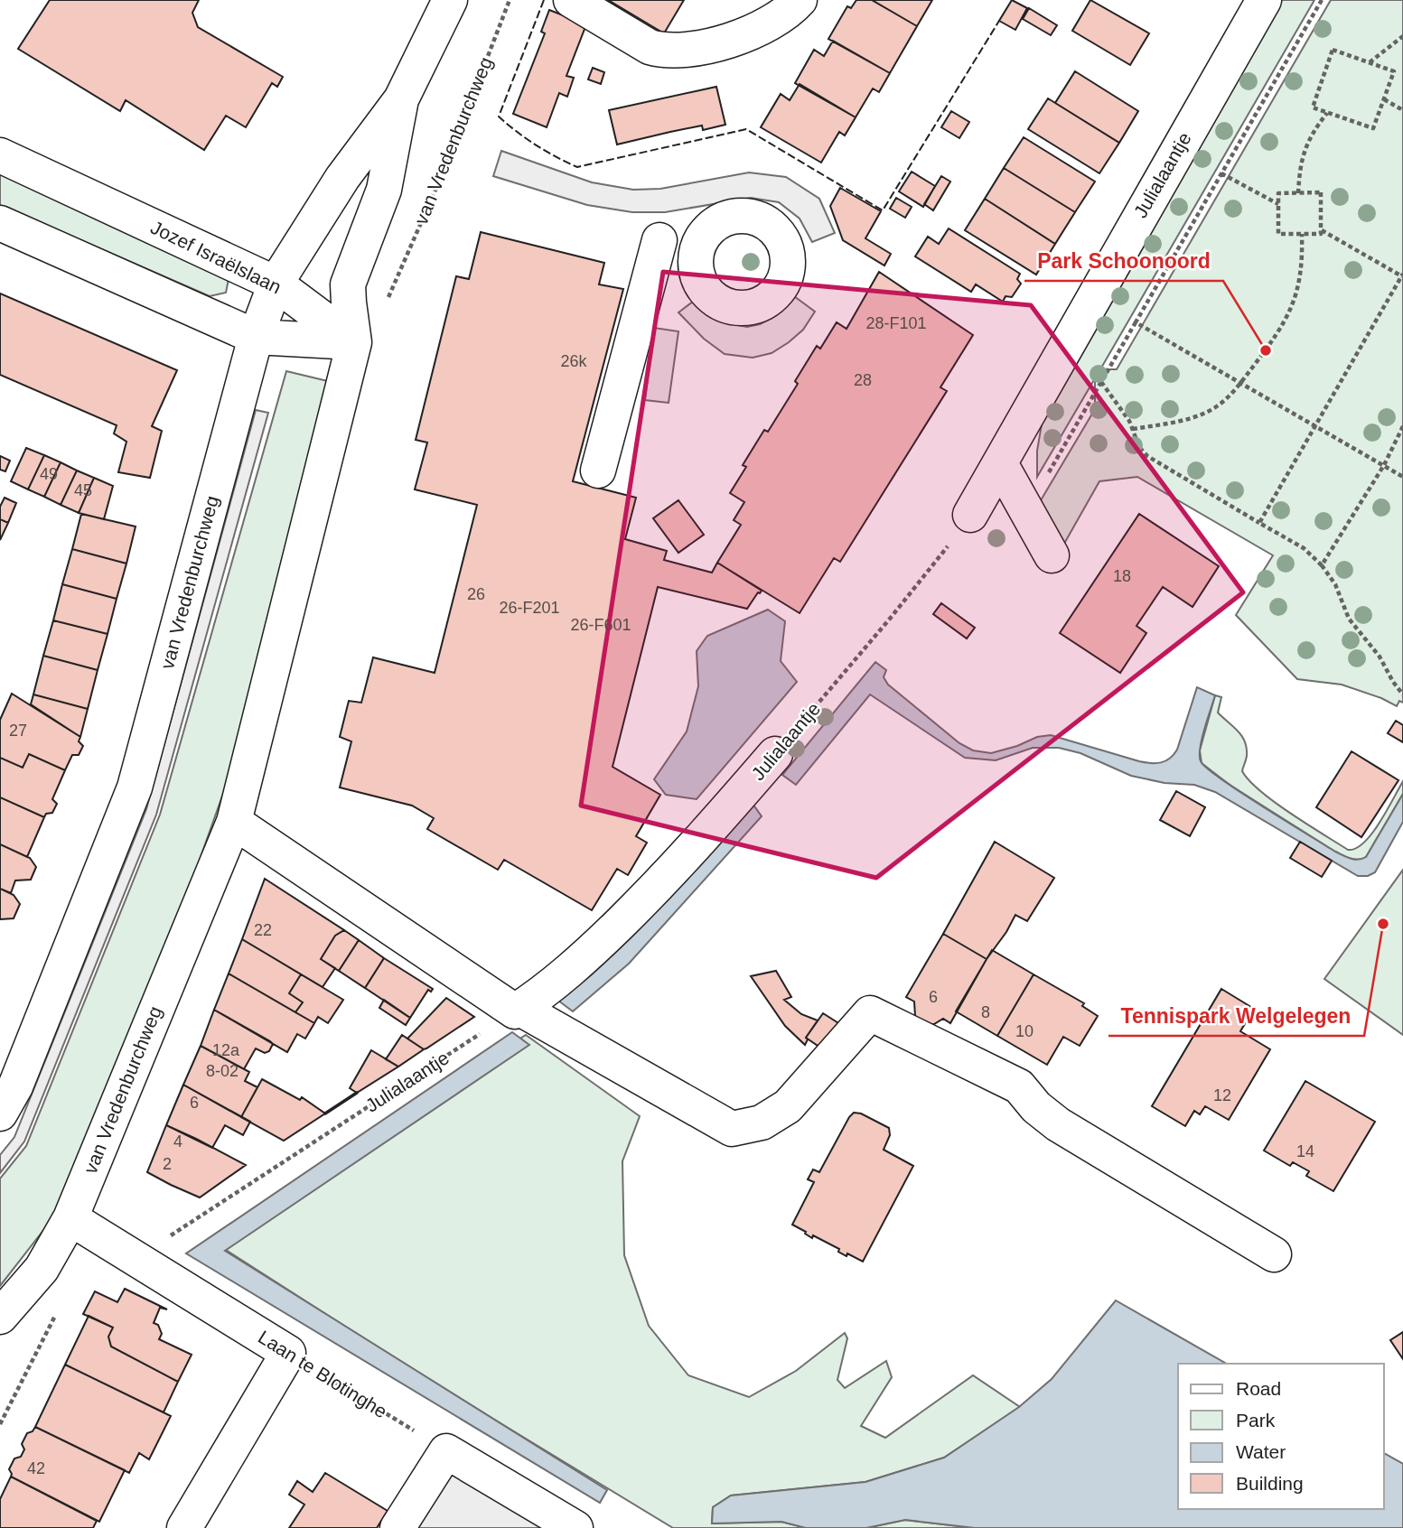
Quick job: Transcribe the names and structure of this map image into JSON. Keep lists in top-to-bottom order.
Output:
{
  "streets": {
    "street": [
      "van Vredenburchweg",
      "Julialaantje",
      "Jozef Israëlslaan",
      "Laan te Blotinghe"
    ]
  },
  "crossings": [
    ["van Vredenburchweg", "Jozef Israëlslaan"],
    ["van Vredenburchweg", "Laan te Blotinghe"],
    ["Julialaantje", "Laan te Blotinghe"]
  ],
  "places": ["Park Schoonoord", "Tennispark Welgelegen"],
  "house_numbers": [
    "28-F101",
    "26k",
    "28",
    "49",
    "45",
    "18",
    "26",
    "26-F201",
    "26-F601",
    "27",
    "22",
    "6",
    "8",
    "10",
    "12a",
    "8-02",
    "12",
    "6",
    "4",
    "14",
    "2",
    "42"
  ],
  "legend": [
    "Road",
    "Park",
    "Water",
    "Building"
  ]
}
